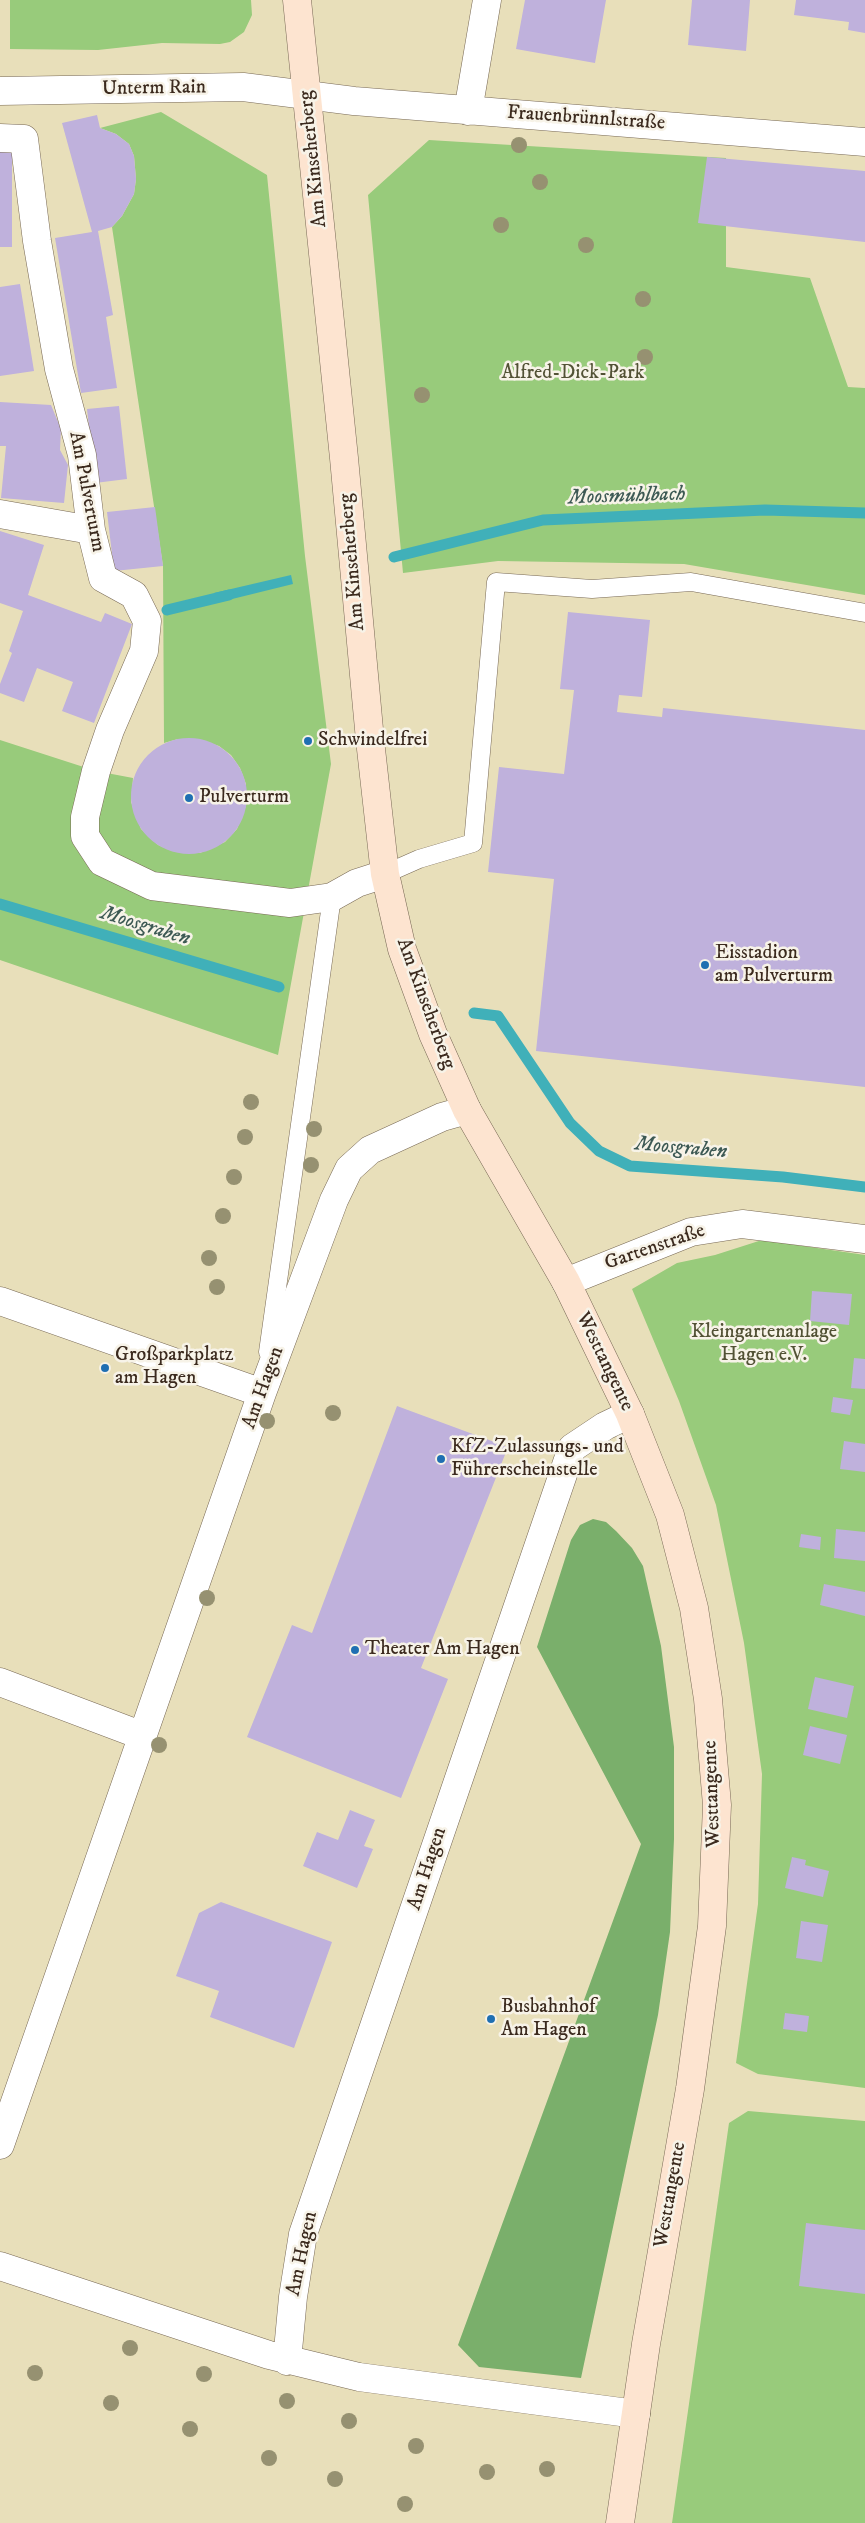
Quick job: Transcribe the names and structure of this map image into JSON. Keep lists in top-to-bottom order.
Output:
{
  "streets": {
    "main road": ["Am Kinseherberg", "Westtangente"],
    "street": [
      "Unterm Rain",
      "Frauenbrünnlstraße",
      "Am Pulverturm",
      "Gartenstraße",
      "Am Hagen"
    ]
  },
  "crossings": [
    ["Unterm Rain", "Frauenbrünnlstraße"],
    ["Unterm Rain", "Am Kinseherberg"],
    ["Frauenbrünnlstraße", "Am Kinseherberg"],
    ["Am Kinseherberg", "Westtangente"],
    ["Am Kinseherberg", "Am Hagen"],
    ["Gartenstraße", "Westtangente"],
    ["Westtangente", "Am Hagen"]
  ],
  "water": ["Moosmühlbach", "Moosgraben"],
  "parks": ["Alfred-Dick-Park", "Kleingartenanlage Hagen e.V."],
  "places": [
    "Schwindelfrei",
    "Pulverturm",
    "Eisstadion am Pulverturm",
    "Großparkplatz am Hagen",
    "KfZ-Zulassungs- und Führerscheinstelle",
    "Theater Am Hagen",
    "Busbahnhof Am Hagen"
  ]
}
